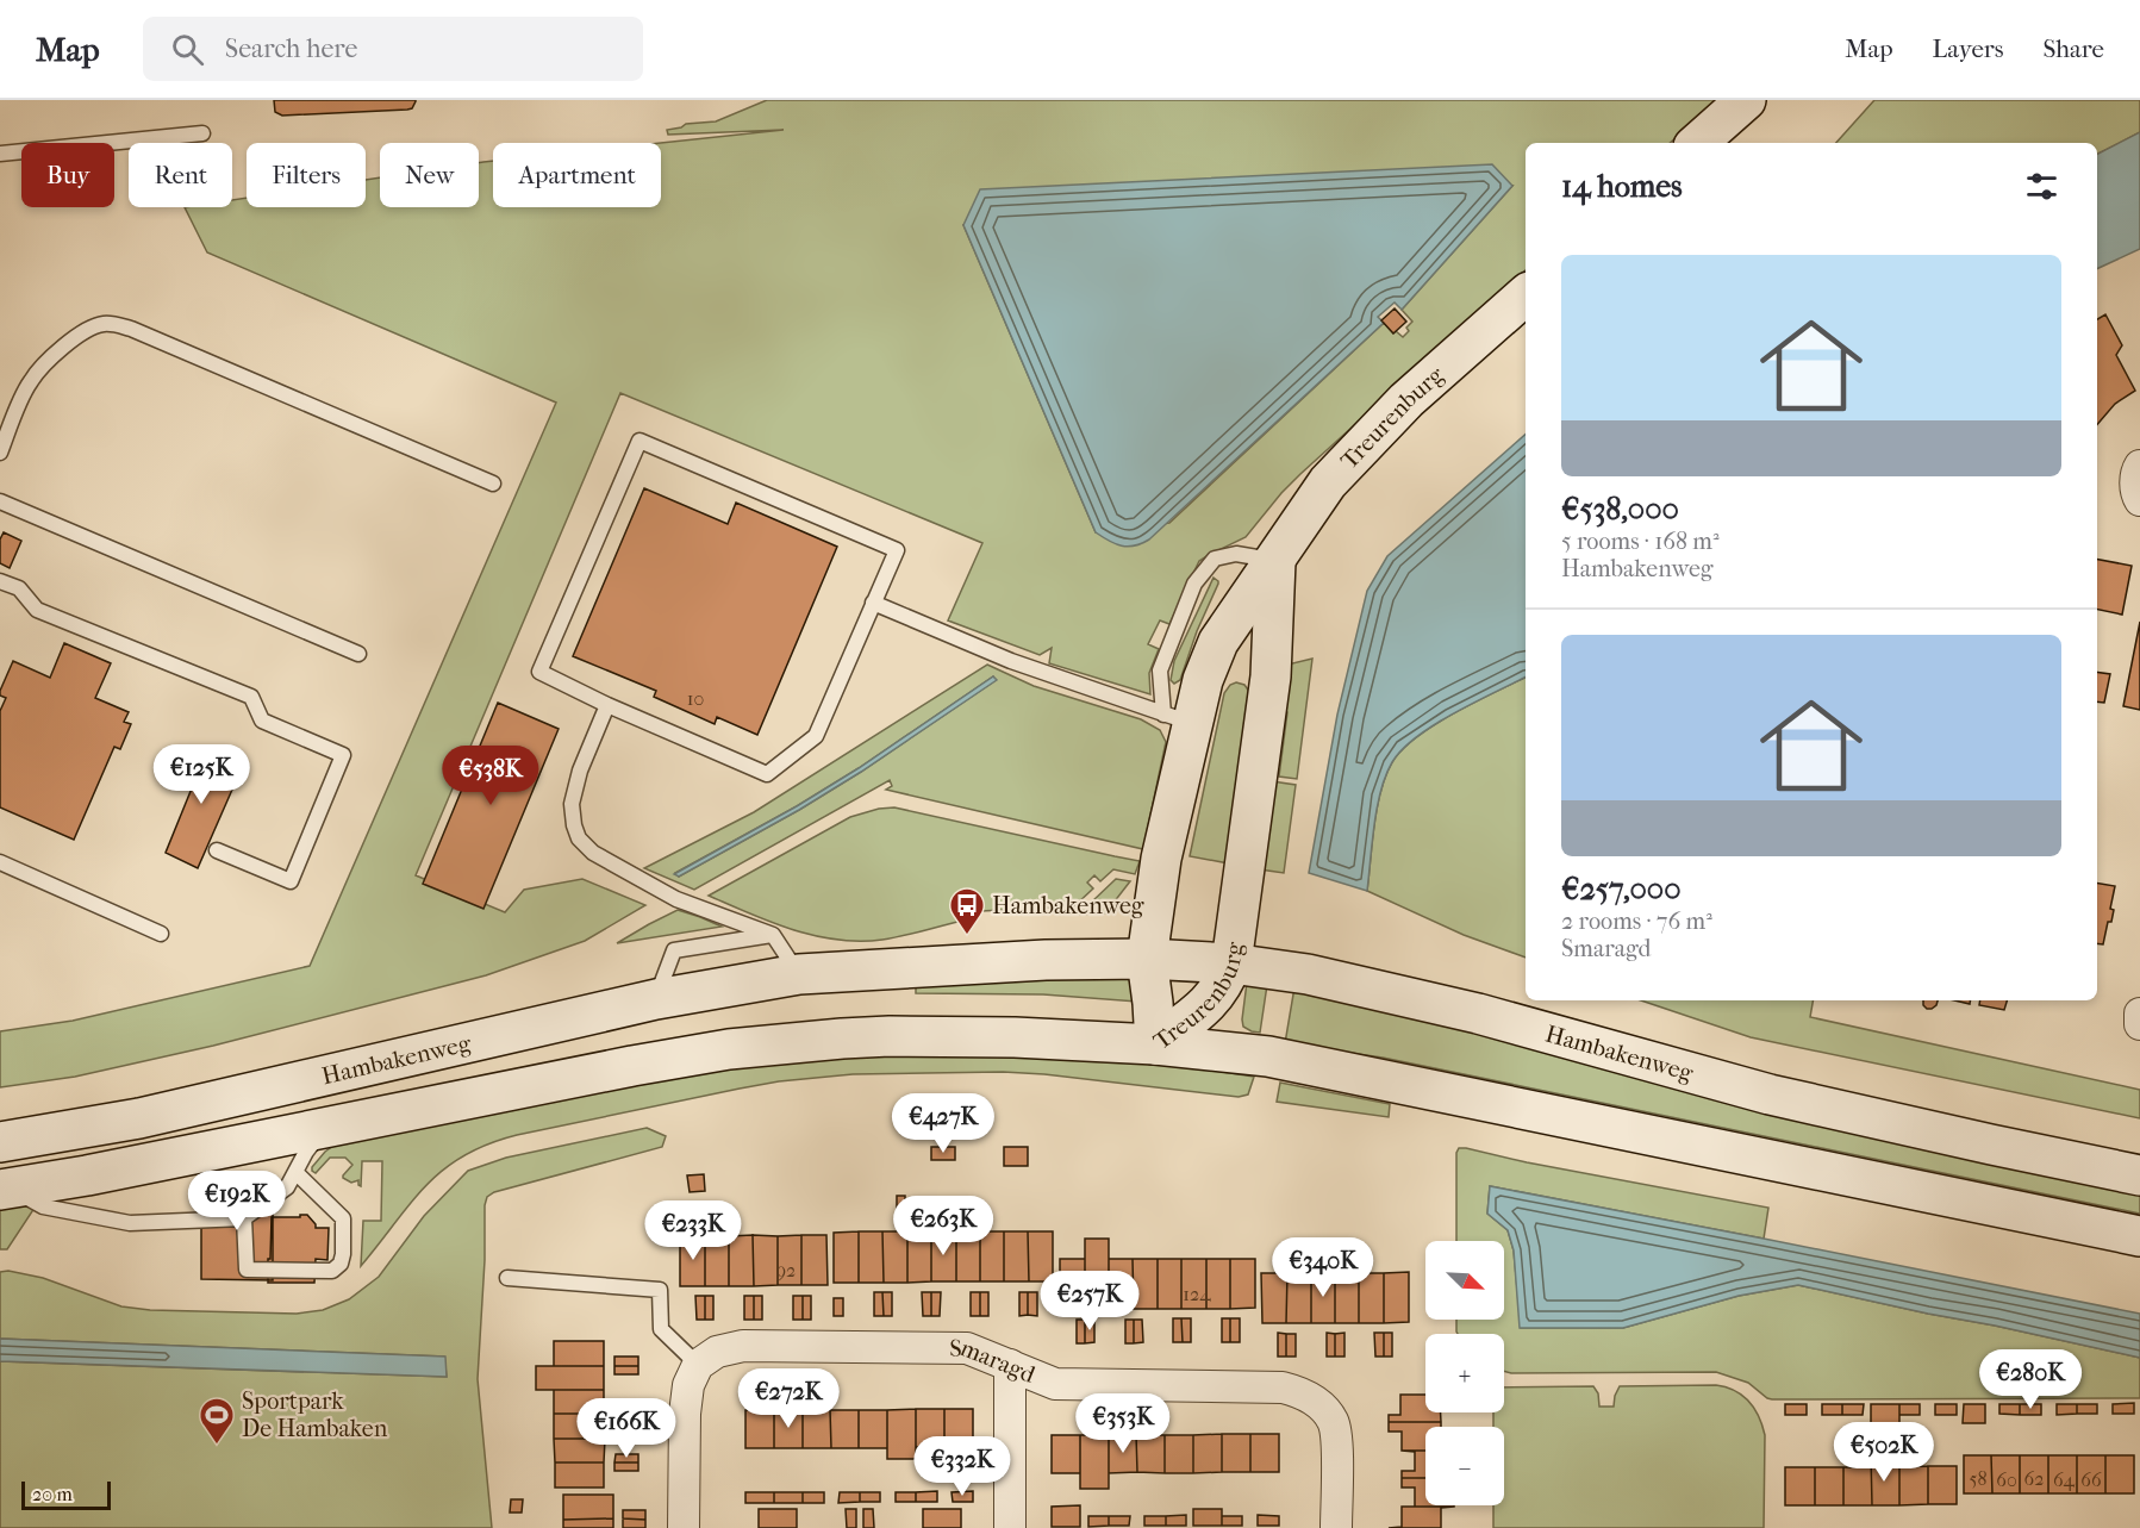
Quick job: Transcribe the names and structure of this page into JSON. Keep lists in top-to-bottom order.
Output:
{
  "streets": {
    "main road": ["Treurenburg", "Hambakenweg"],
    "street": ["Smaragd"]
  },
  "crossings": [
    ["Treurenburg", "Hambakenweg"]
  ],
  "places": {
    "bus stop": ["Hambakenweg"],
    "sports": ["Sportpark De Hambaken"]
  },
  "house_numbers": [
    "10",
    "92",
    "124",
    "58",
    "62",
    "60",
    "64",
    "66"
  ],
  "scale_bar": "20 m",
  "north": "bottom right",
  "page": {
    "header": "Map",
    "search": "Search here",
    "nav": ["Map", "Layers", "Share"],
    "chip": [
      "Buy",
      "Rent",
      "Filters",
      "New",
      "Apartment"
    ],
    "heading": "14 homes",
    "list": [
      {
        "name": "€538,000",
        "note": "5 rooms · 168 m² · Hambakenweg"
      },
      {
        "name": "€257,000",
        "note": "2 rooms · 76 m² · Smaragd"
      }
    ],
    "price": [
      "€125K",
      "€538K",
      "€427K",
      "€192K",
      "€263K",
      "€233K",
      "€340K",
      "€257K",
      "€280K",
      "€272K",
      "€353K",
      "€166K",
      "€502K",
      "€332K"
    ],
    "map_buttons": ["+", "−"],
    "scale": "20 m"
  }
}
